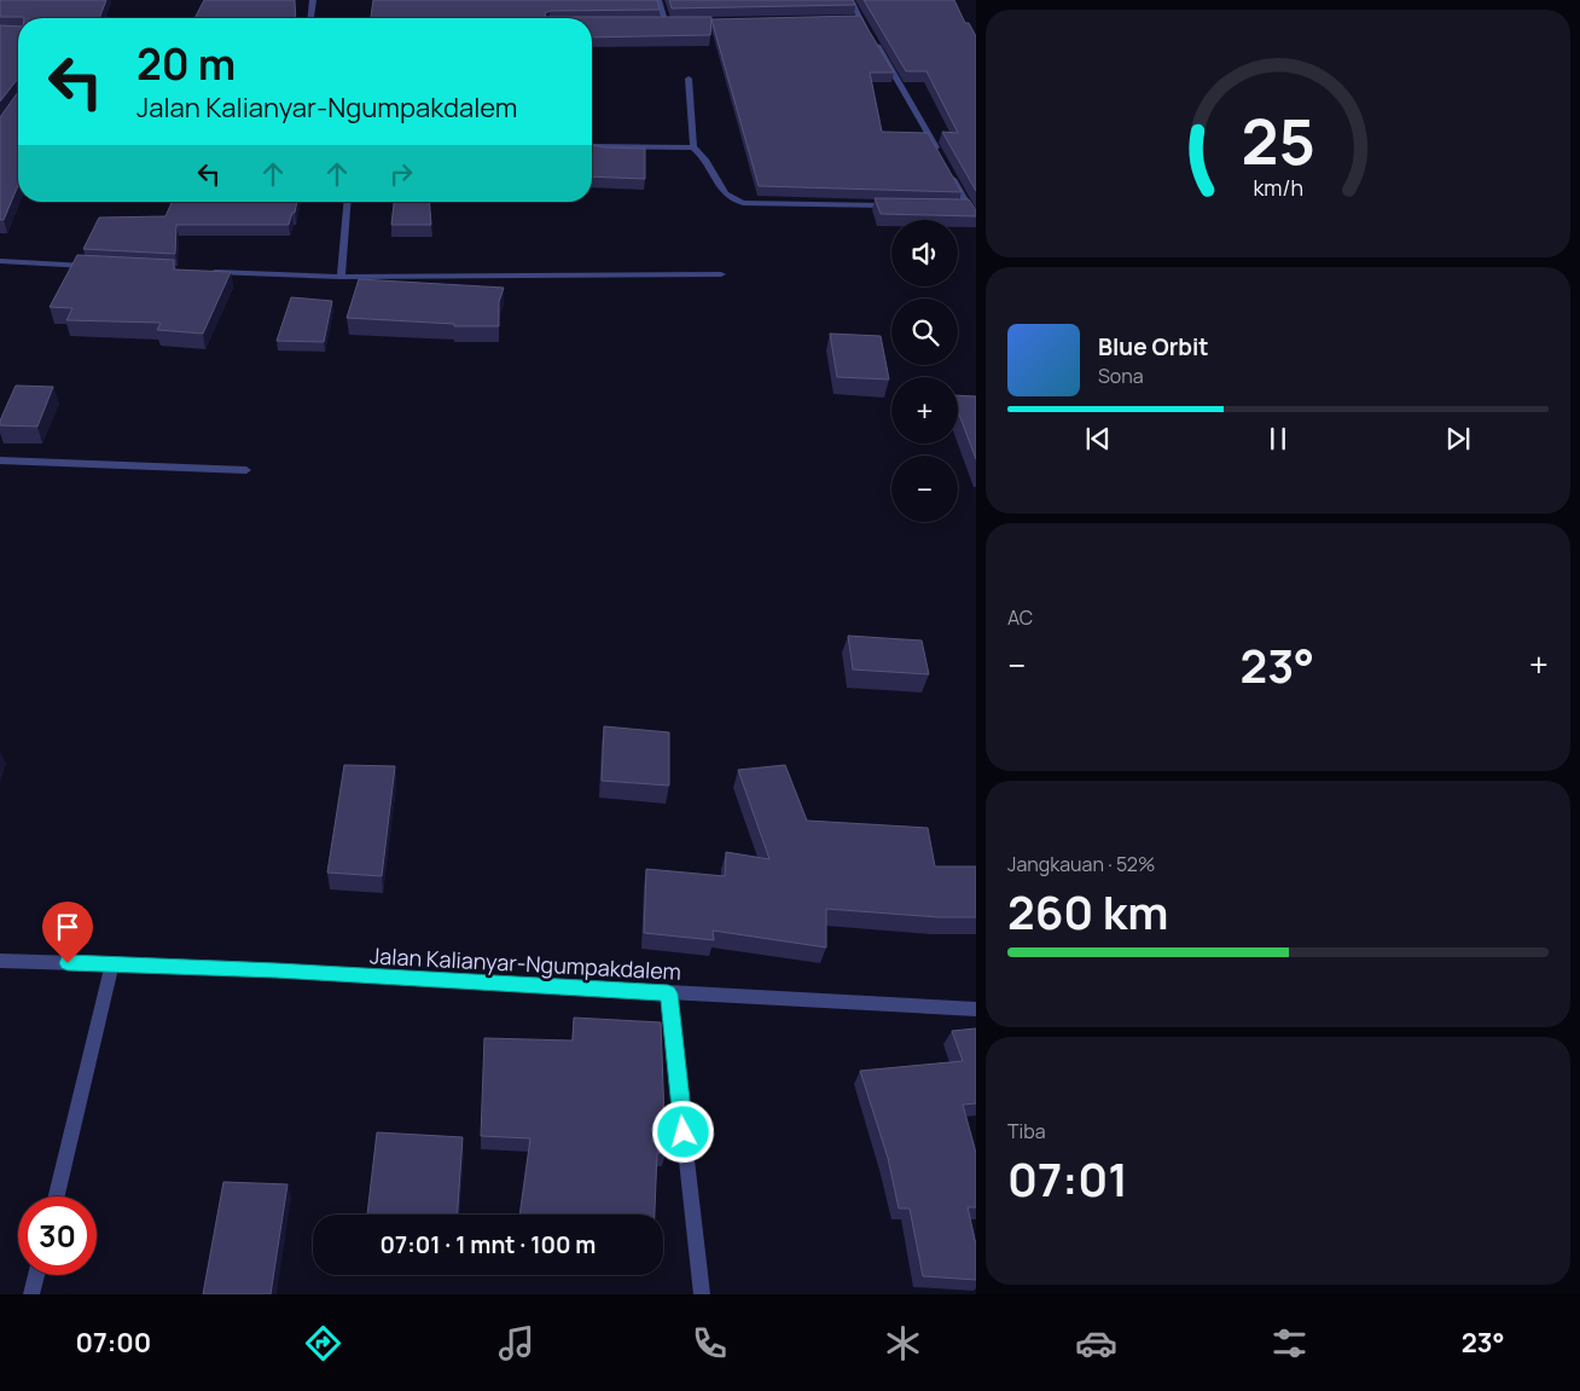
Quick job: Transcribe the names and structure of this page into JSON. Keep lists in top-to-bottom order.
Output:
{
  "streets": {
    "street": ["Jalan Kalianyar-Ngumpakdalem"]
  },
  "page": {
    "turn": ["20 m", "Jalan Kalianyar-Ngumpakdalem"],
    "map_buttons": ["+", "−"],
    "song": ["Blue Orbit", "Sona"],
    "tile": [
      "AC",
      ["Jangkauan · 52%", "260 km"],
      ["Tiba", "07:01"]
    ],
    "heat": ["−", "23°", "+"],
    "limit": "30",
    "trip": "07:01 · 1 mnt · 100 m",
    "tabs": ["07:00", "23°"],
    "gauge": ["25", "km/h"]
  }
}
